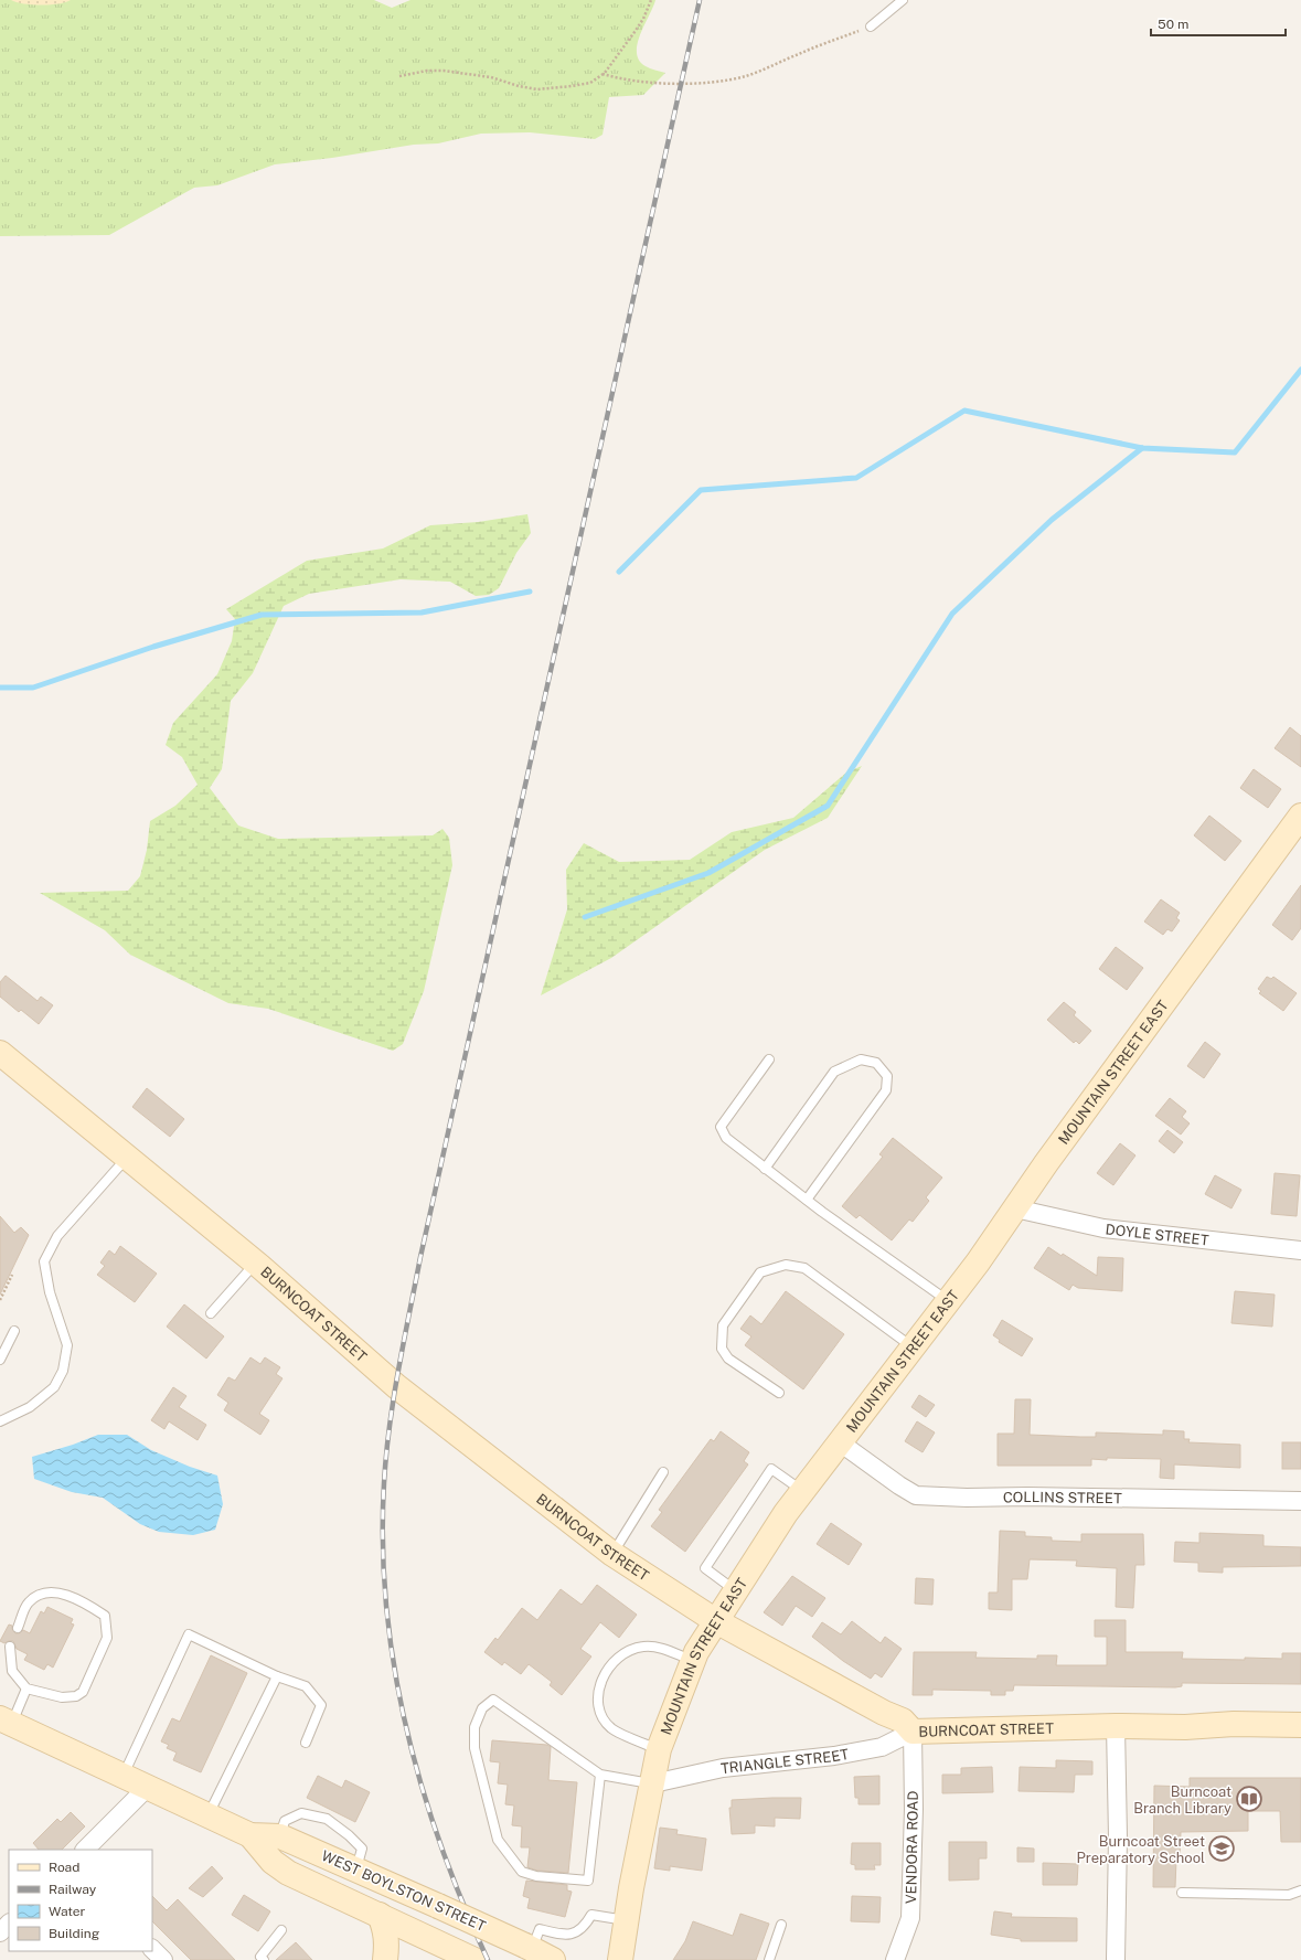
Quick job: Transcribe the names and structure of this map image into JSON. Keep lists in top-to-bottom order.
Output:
{
  "streets": {
    "main road": ["MOUNTAIN STREET EAST", "BURNCOAT STREET", "WEST BOYLSTON STREET"],
    "street": [
      "DOYLE STREET",
      "COLLINS STREET",
      "TRIANGLE STREET",
      "VENDORA ROAD"
    ]
  },
  "crossings": [
    ["MOUNTAIN STREET EAST", "DOYLE STREET"],
    ["MOUNTAIN STREET EAST", "BURNCOAT STREET"],
    ["MOUNTAIN STREET EAST", "COLLINS STREET"],
    ["MOUNTAIN STREET EAST", "TRIANGLE STREET"],
    ["BURNCOAT STREET", "TRIANGLE STREET"],
    ["BURNCOAT STREET", "VENDORA ROAD"],
    ["TRIANGLE STREET", "VENDORA ROAD"]
  ],
  "places": {
    "library": ["Burncoat Branch Library"],
    "school or university": ["Burncoat Street Preparatory School"]
  },
  "legend": [
    "Road",
    "Railway",
    "Water",
    "Building"
  ],
  "scale_bar": "50 m"
}
